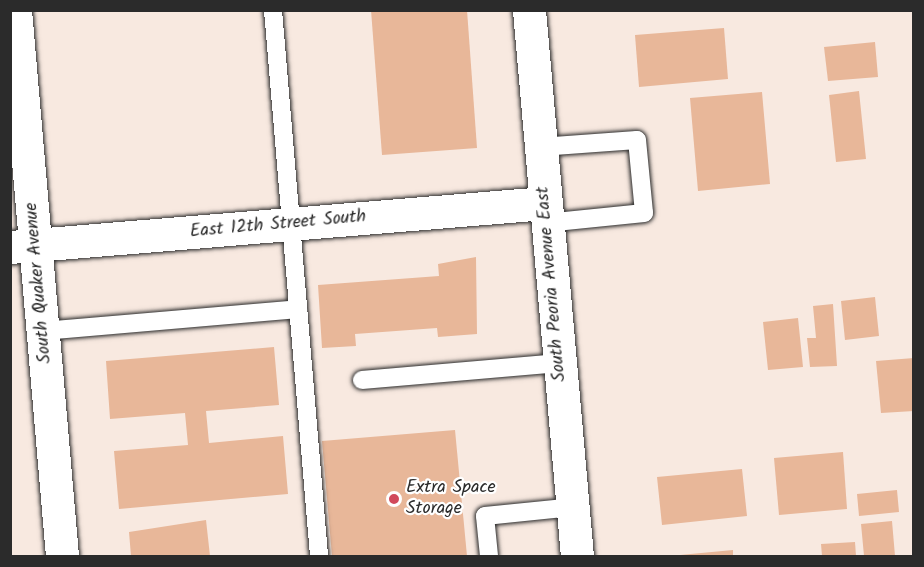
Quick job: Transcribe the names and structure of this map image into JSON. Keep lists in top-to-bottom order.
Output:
{
  "streets": {
    "street": ["East 12th Street South", "South Quaker Avenue", "South Peoria Avenue East"]
  },
  "crossings": [
    ["East 12th Street South", "South Quaker Avenue"],
    ["East 12th Street South", "South Peoria Avenue East"]
  ],
  "places": ["Extra Space Storage"]
}
